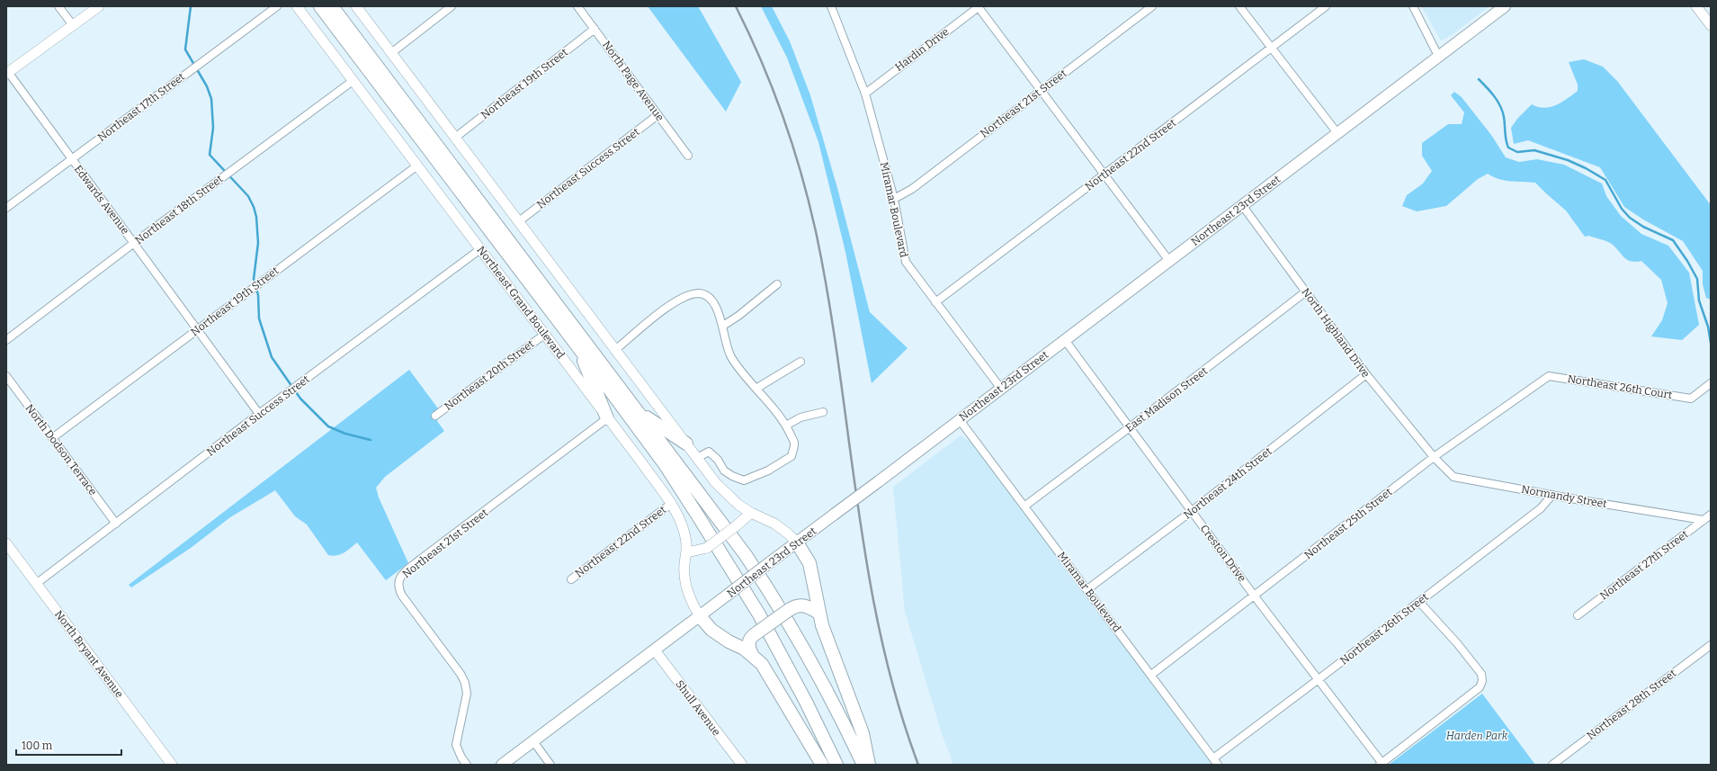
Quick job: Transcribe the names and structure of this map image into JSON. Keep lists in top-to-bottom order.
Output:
{
  "streets": {
    "main road": [
      "Northeast 23rd Street",
      "Northeast Grand Boulevard",
      "North Bryant Avenue",
      "Shull Avenue"
    ],
    "street": [
      "Hardin Drive",
      "North Page Avenue",
      "Northeast 19th Street",
      "Northeast 21st Street",
      "Northeast 17th Street",
      "Northeast 22nd Street",
      "Northeast Success Street",
      "Edwards Avenue",
      "Northeast 18th Street",
      "Miramar Boulevard",
      "North Highland Drive",
      "Northeast 20th Street",
      "Northeast 26th Court",
      "East Madison Street",
      "North Dodson Terrace",
      "Northeast 24th Street",
      "Normandy Street",
      "Northeast 25th Street",
      "Creston Drive",
      "Northeast 27th Street",
      "Northeast 26th Street",
      "Northeast 28th Street"
    ]
  },
  "crossings": [
    ["Hardin Drive", "Miramar Boulevard"],
    ["North Page Avenue", "Northeast 19th Street"],
    ["North Page Avenue", "Northeast Success Street"],
    ["Northeast 19th Street", "Edwards Avenue"],
    ["Northeast 19th Street", "Northeast Grand Boulevard"],
    ["Northeast 19th Street", "North Dodson Terrace"],
    ["Northeast 21st Street", "Miramar Boulevard"],
    ["Northeast 21st Street", "Northeast Grand Boulevard"],
    ["Northeast 17th Street", "Edwards Avenue"],
    ["Northeast 22nd Street", "Miramar Boulevard"],
    ["Northeast 22nd Street", "Northeast Grand Boulevard"],
    ["Northeast Success Street", "Edwards Avenue"],
    ["Northeast Success Street", "Northeast Grand Boulevard"],
    ["Northeast Success Street", "North Dodson Terrace"],
    ["Northeast Success Street", "North Bryant Avenue"],
    ["Edwards Avenue", "Northeast 18th Street"],
    ["Northeast 18th Street", "Northeast Grand Boulevard"],
    ["Miramar Boulevard", "Northeast 23rd Street"],
    ["Miramar Boulevard", "East Madison Street"],
    ["Miramar Boulevard", "Northeast 24th Street"],
    ["Miramar Boulevard", "Northeast 25th Street"],
    ["Miramar Boulevard", "Northeast 26th Street"],
    ["Northeast 23rd Street", "Northeast Grand Boulevard"],
    ["Northeast 23rd Street", "North Highland Drive"],
    ["Northeast 23rd Street", "Creston Drive"],
    ["Northeast 23rd Street", "Shull Avenue"],
    ["Northeast Grand Boulevard", "Northeast 20th Street"],
    ["North Highland Drive", "East Madison Street"],
    ["North Highland Drive", "Northeast 24th Street"],
    ["North Highland Drive", "Normandy Street"],
    ["North Highland Drive", "Northeast 25th Street"],
    ["Northeast 26th Court", "Northeast 25th Street"],
    ["East Madison Street", "Creston Drive"],
    ["Northeast 24th Street", "Creston Drive"],
    ["Normandy Street", "Northeast 25th Street"],
    ["Normandy Street", "Northeast 27th Street"],
    ["Normandy Street", "Northeast 26th Street"],
    ["Northeast 25th Street", "Creston Drive"],
    ["Creston Drive", "Northeast 26th Street"]
  ],
  "parks": ["Harden Park"],
  "scale_bar": "100 m"
}
